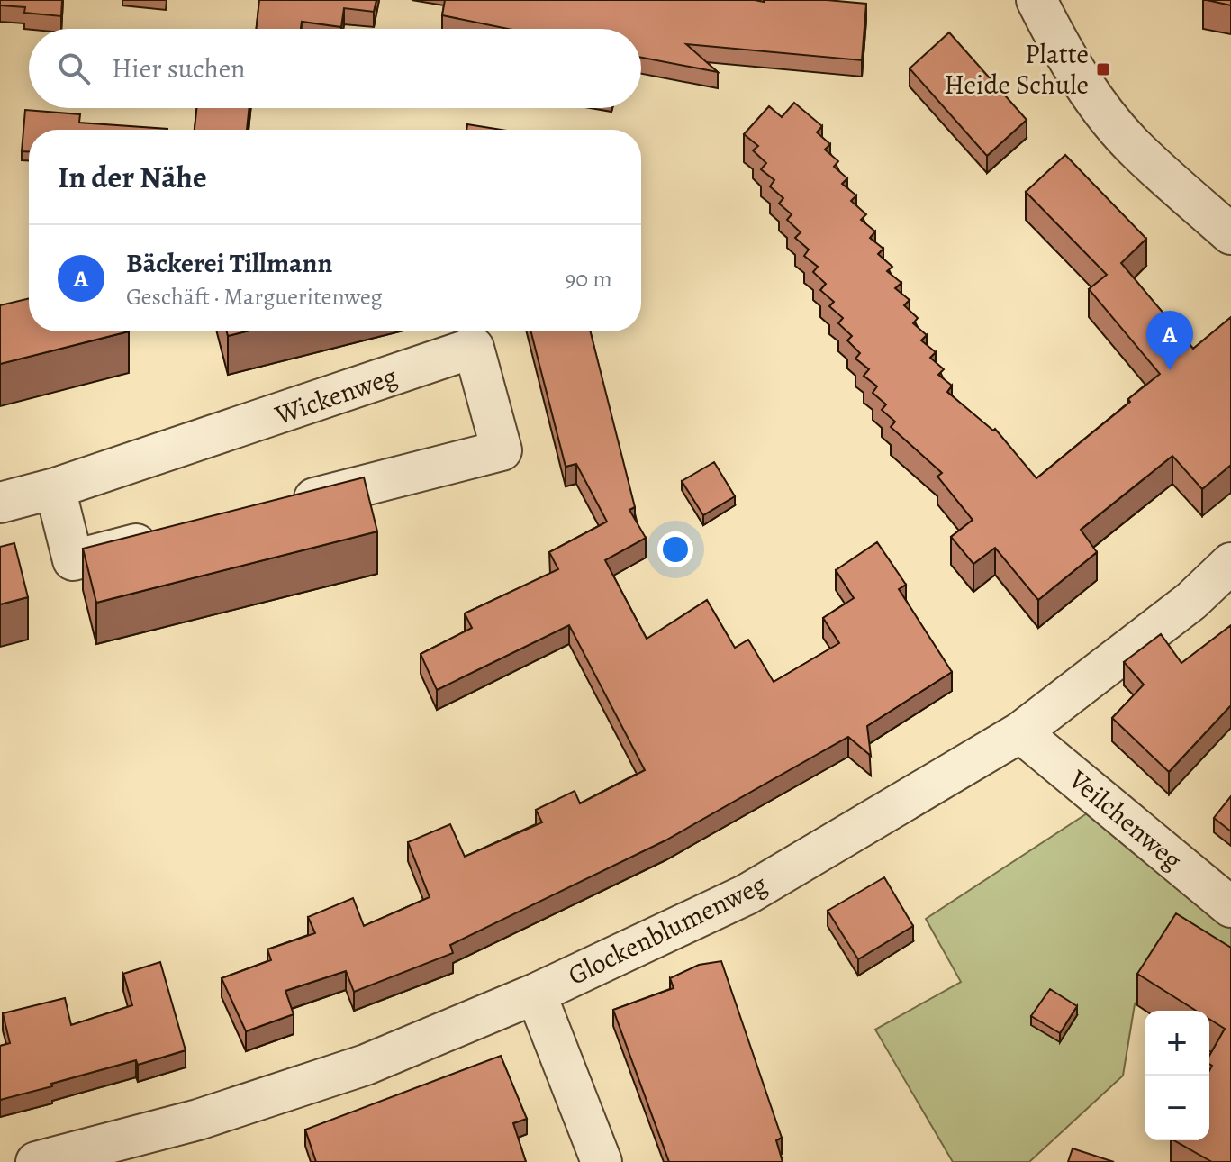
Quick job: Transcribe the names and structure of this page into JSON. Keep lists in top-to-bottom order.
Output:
{
  "streets": {
    "street": ["Wickenweg", "Veilchenweg", "Glockenblumenweg"]
  },
  "crossings": [
    ["Veilchenweg", "Glockenblumenweg"]
  ],
  "places": {
    "transit": ["Platte Heide Schule"]
  },
  "page": {
    "search": "Hier suchen",
    "heading": "In der Nähe",
    "list": [
      {
        "mark": "A",
        "name": "Bäckerei Tillmann",
        "note": "Geschäft · Margueritenweg",
        "value": "90 m"
      }
    ],
    "pins": "A",
    "map_buttons": ["+", "−"]
  }
}
